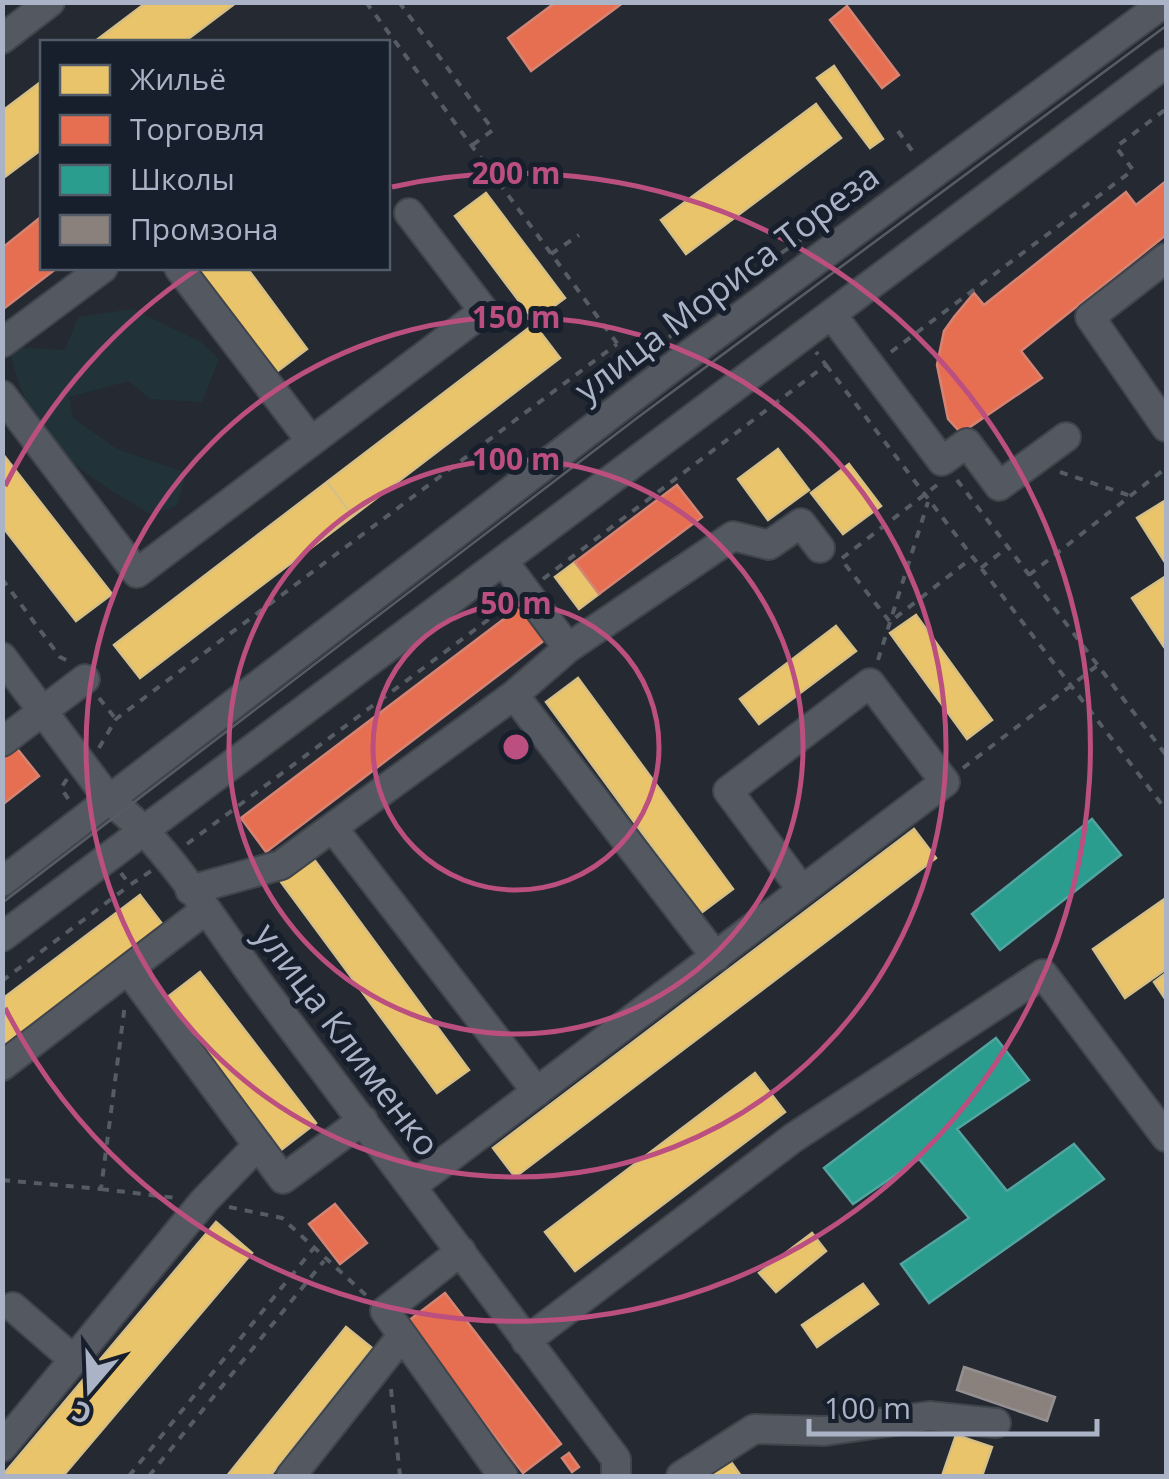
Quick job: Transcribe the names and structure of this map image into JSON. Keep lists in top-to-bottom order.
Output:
{
  "streets": {
    "street": ["улица Мориса Тореза", "улица Клименко"]
  },
  "crossings": [
    ["улица Мориса Тореза", "улица Клименко"]
  ],
  "legend": [
    "Жильё",
    "Торговля",
    "Школы",
    "Промзона"
  ],
  "scale_bar": "100 m",
  "north": "bottom",
  "rings": [
    "200 m",
    "150 m",
    "100 m",
    "50 m"
  ]
}
